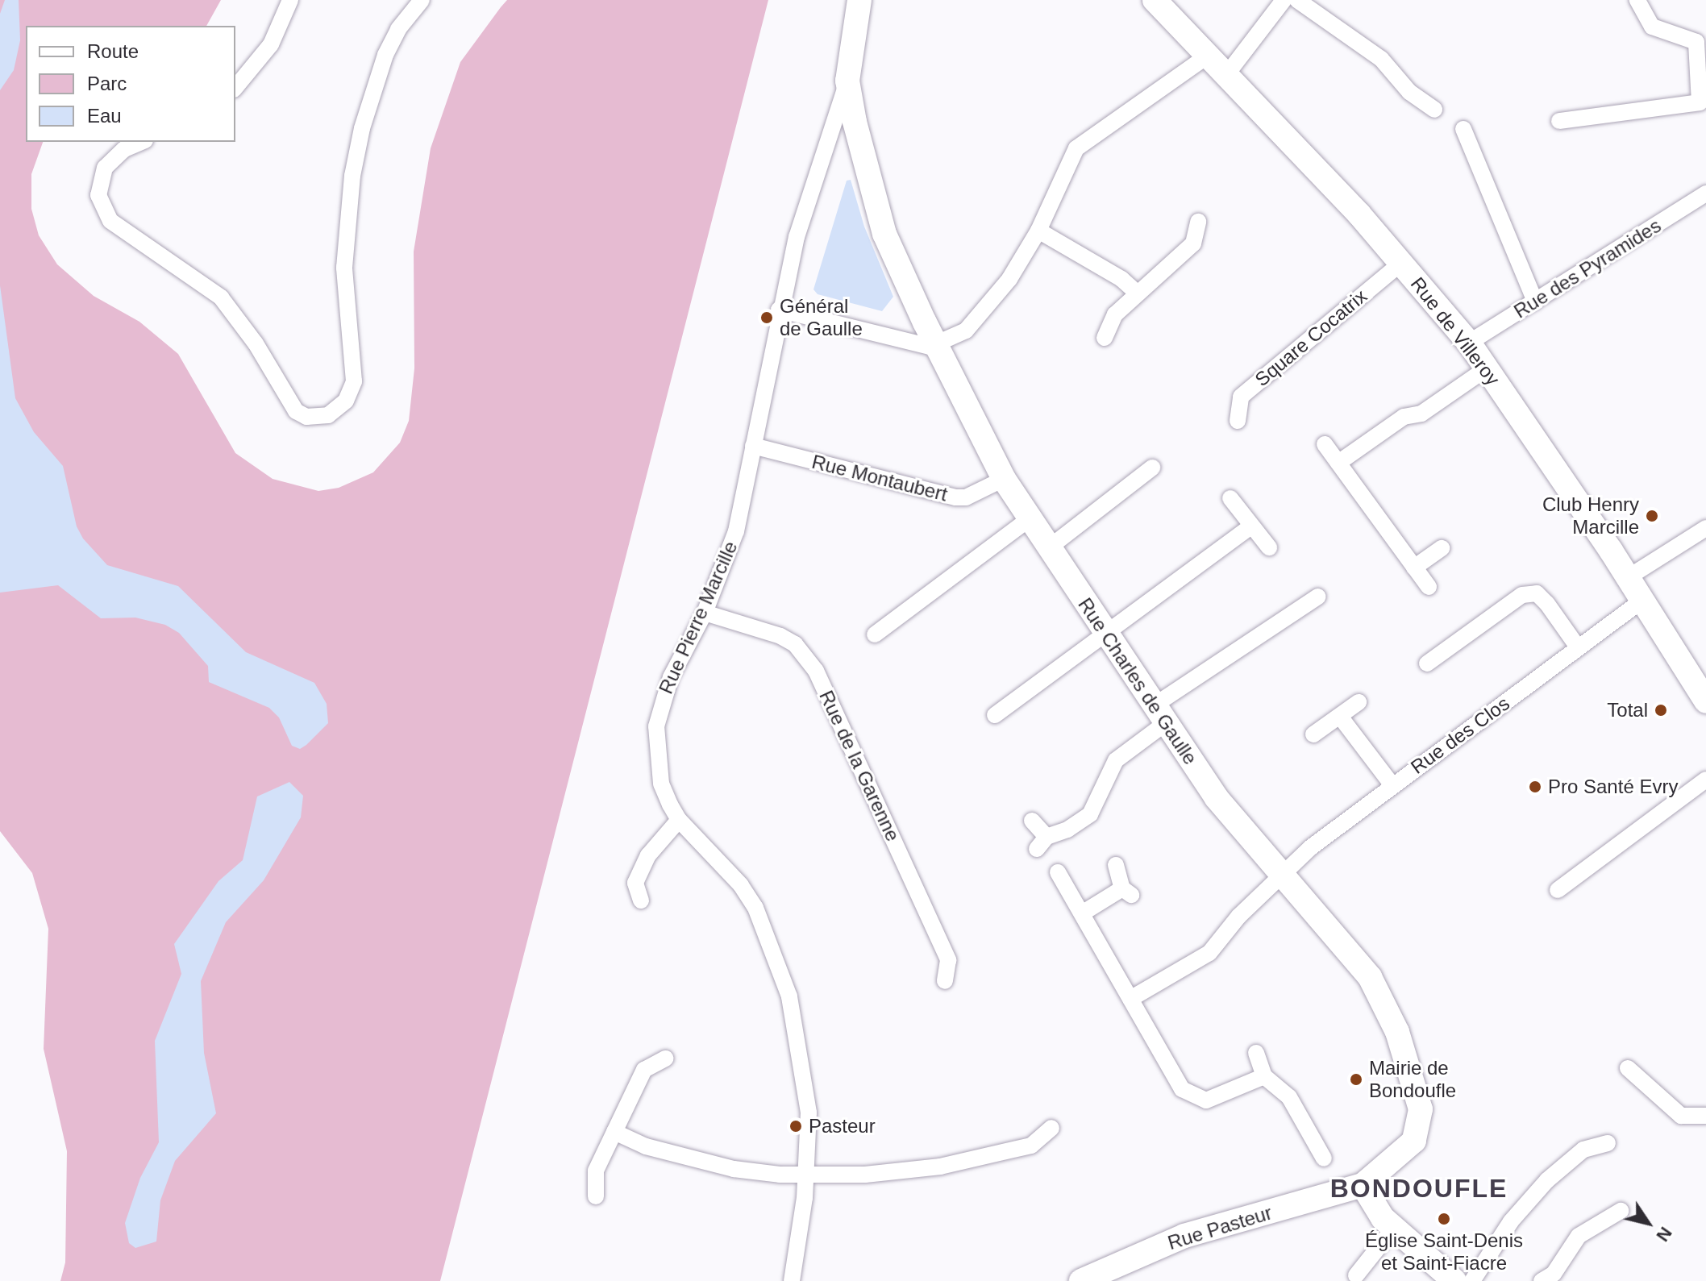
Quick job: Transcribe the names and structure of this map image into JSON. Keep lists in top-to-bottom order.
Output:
{
  "streets": {
    "street": [
      "Rue des Pyramides",
      "Rue de Villeroy",
      "Square Cocatrix",
      "Rue Montaubert",
      "Rue Pierre Marcille",
      "Rue Charles de Gaulle",
      "Rue des Clos",
      "Rue de la Garenne",
      "Rue Pasteur"
    ]
  },
  "crossings": [
    ["Rue des Pyramides", "Rue de Villeroy"],
    ["Rue de Villeroy", "Square Cocatrix"],
    ["Rue de Villeroy", "Rue des Clos"],
    ["Rue Montaubert", "Rue Pierre Marcille"],
    ["Rue Montaubert", "Rue Charles de Gaulle"],
    ["Rue Pierre Marcille", "Rue Charles de Gaulle"],
    ["Rue Pierre Marcille", "Rue de la Garenne"],
    ["Rue Charles de Gaulle", "Rue des Clos"],
    ["Rue Charles de Gaulle", "Rue Pasteur"]
  ],
  "districts": ["BONDOUFLE"],
  "places": [
    "Général de Gaulle",
    "Club Henry Marcille",
    "Total",
    "Pro Santé Evry",
    "Mairie de Bondoufle",
    "Pasteur",
    "Église Saint-Denis et Saint-Fiacre"
  ],
  "legend": ["Route", "Parc", "Eau"],
  "north": "bottom right"
}
